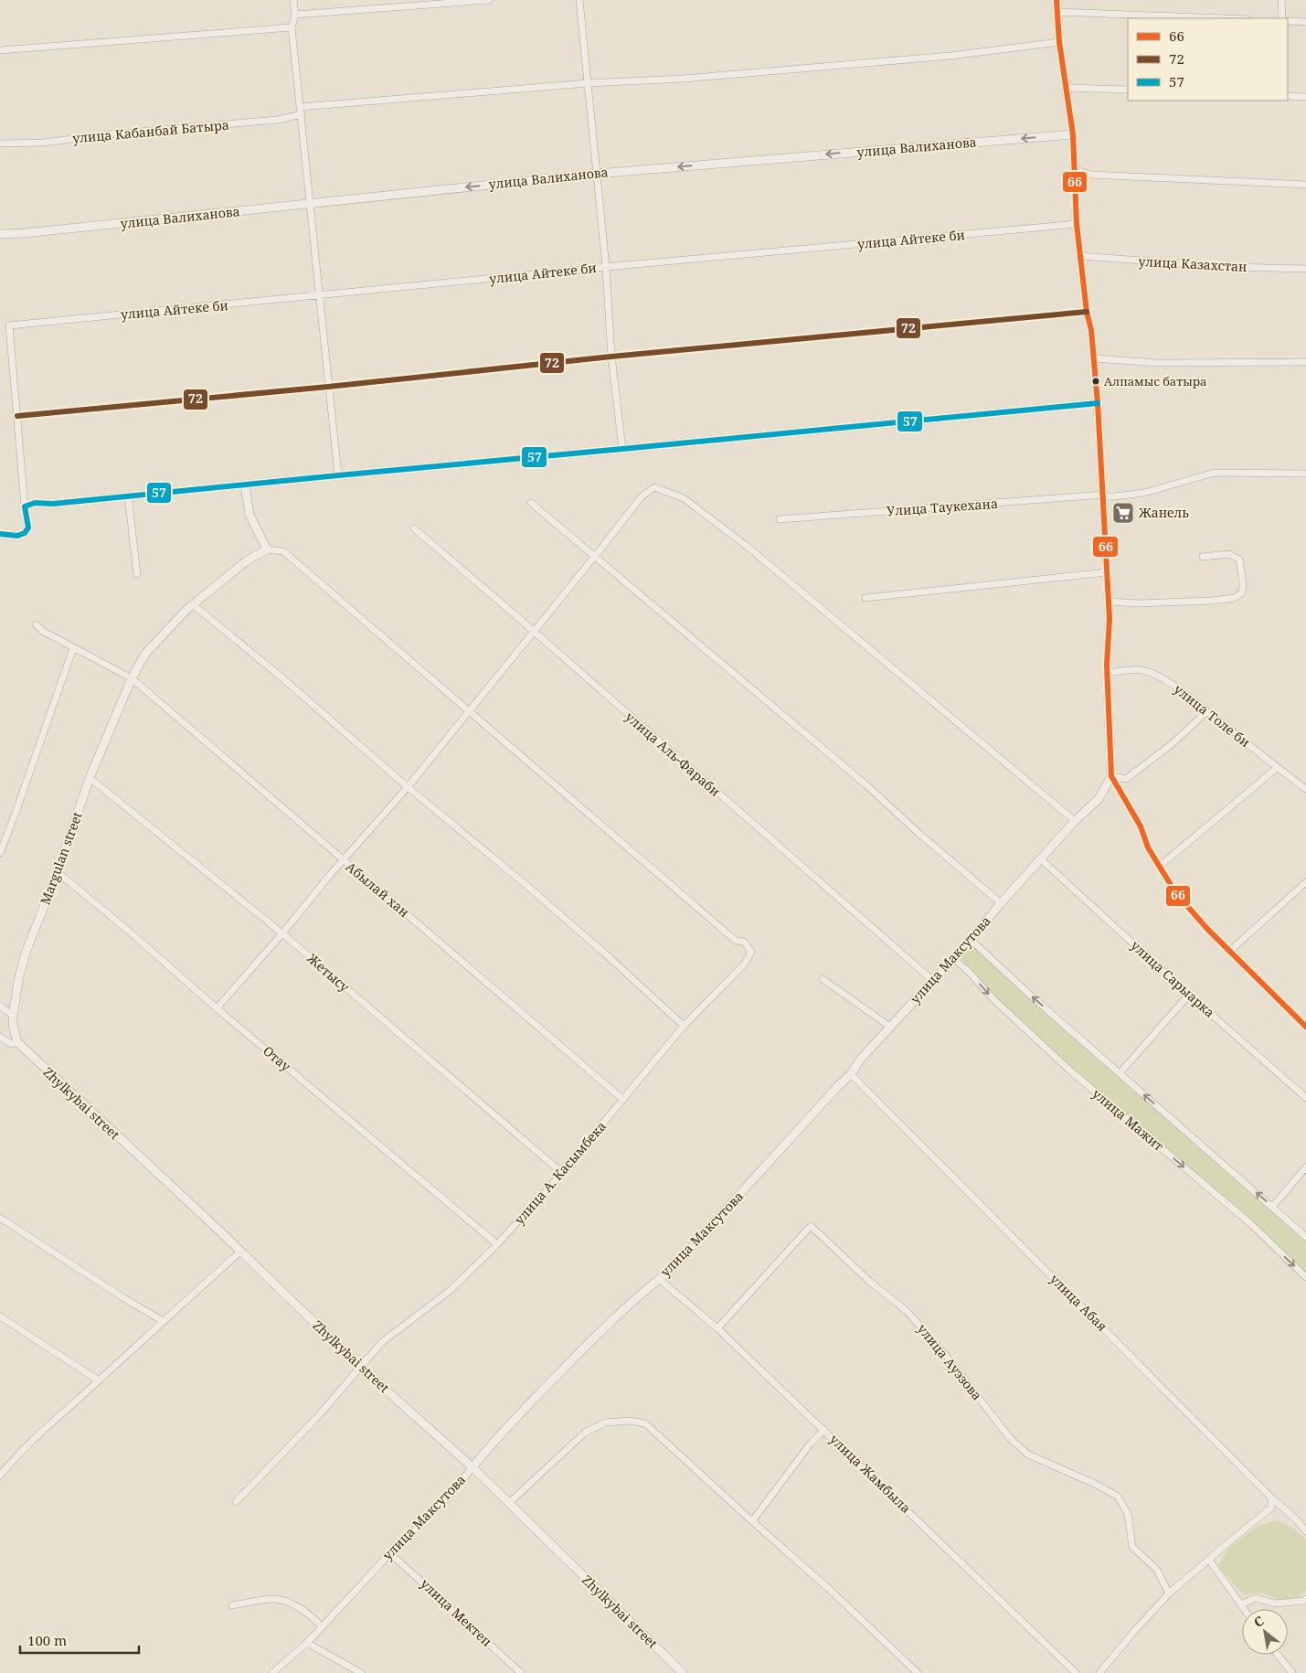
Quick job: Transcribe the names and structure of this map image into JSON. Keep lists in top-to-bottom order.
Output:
{
  "streets": {
    "street": [
      "улица Кабанбай Батыра",
      "улица Валиханова",
      "улица Айтеке би",
      "улица Казахстан",
      "Улица Таукехана",
      "улица Толе би",
      "улица Аль-Фараби",
      "Margulan street",
      "Абылай хан",
      "улица Максутова",
      "Жетысу",
      "улица Сарыарка",
      "Отау",
      "Zhylkybai street",
      "улица Мажит",
      "улица А. Касымбека",
      "улица Абая",
      "улица Ауэзова",
      "улица Жамбыла",
      "улица Мектеп"
    ]
  },
  "crossings": [
    ["улица Аль-Фараби", "улица Максутова"],
    ["Margulan street", "Абылай хан"],
    ["Margulan street", "Жетысу"],
    ["Margulan street", "Отау"],
    ["Margulan street", "Zhylkybai street"],
    ["Абылай хан", "улица А. Касымбека"],
    ["улица Максутова", "улица Сарыарка"],
    ["улица Максутова", "Zhylkybai street"],
    ["улица Максутова", "улица Мажит"],
    ["улица Максутова", "улица Абая"],
    ["улица Максутова", "улица Жамбыла"],
    ["улица Максутова", "улица Мектеп"],
    ["Жетысу", "улица А. Касымбека"],
    ["Отау", "улица А. Касымбека"],
    ["Zhylkybai street", "улица А. Касымбека"],
    ["улица Ауэзова", "улица Жамбыла"]
  ],
  "one_way": ["улица Валиханова"],
  "places": {
    "other": ["Алпамыс батыра"],
    "supermarket": ["Жанель"]
  },
  "lines": ["transit line 66", "transit line 72", "transit line 57"],
  "legend": ["66", "72", "57"],
  "scale_bar": "100 m",
  "north": "top left"
}
